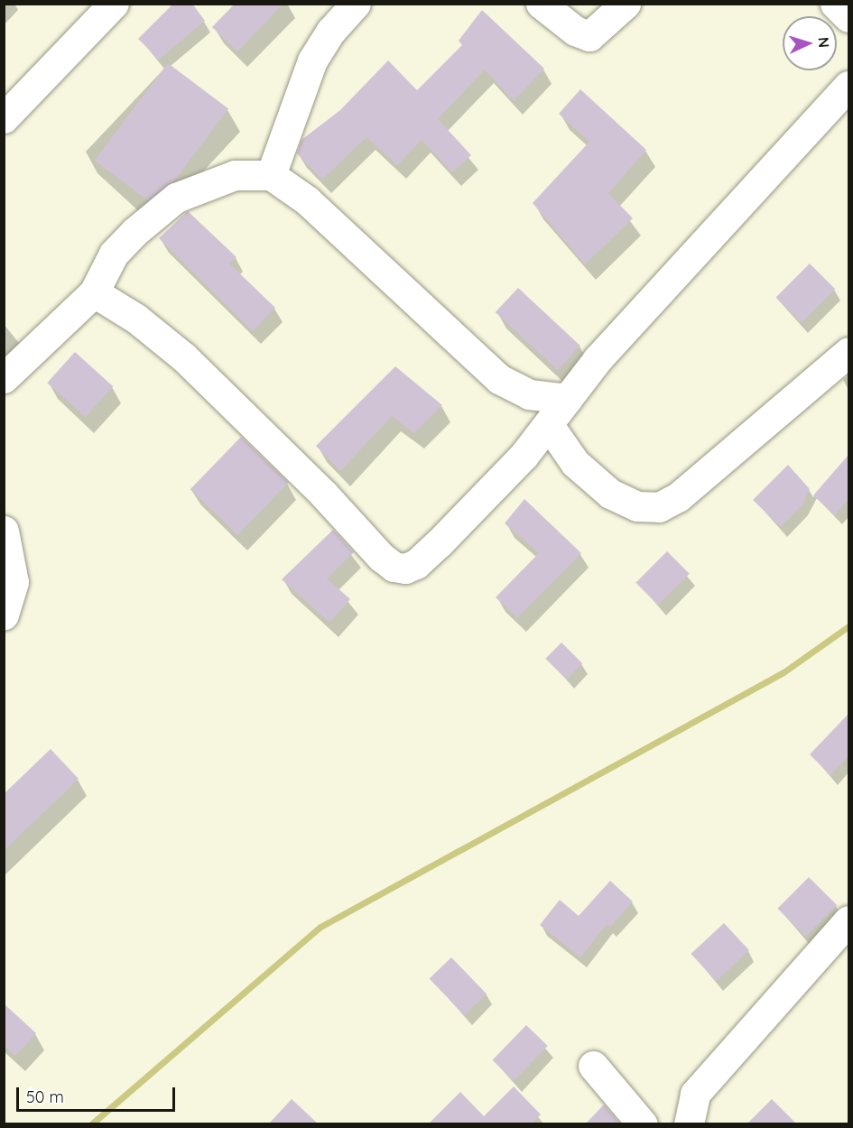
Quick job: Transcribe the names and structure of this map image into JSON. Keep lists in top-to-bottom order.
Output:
{
  "scale_bar": "50 m",
  "north": "right"
}
